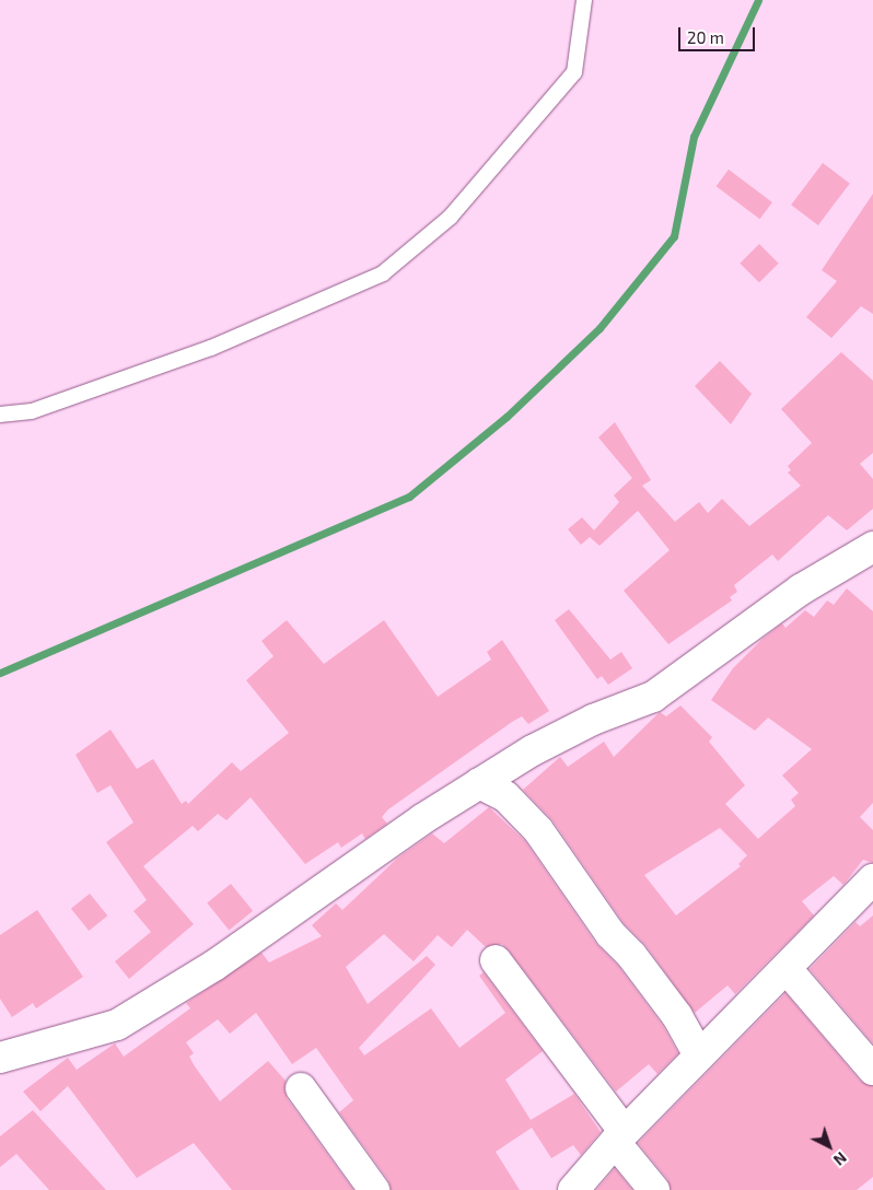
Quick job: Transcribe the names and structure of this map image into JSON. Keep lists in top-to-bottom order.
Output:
{
  "scale_bar": "20 m",
  "north": "bottom right"
}
